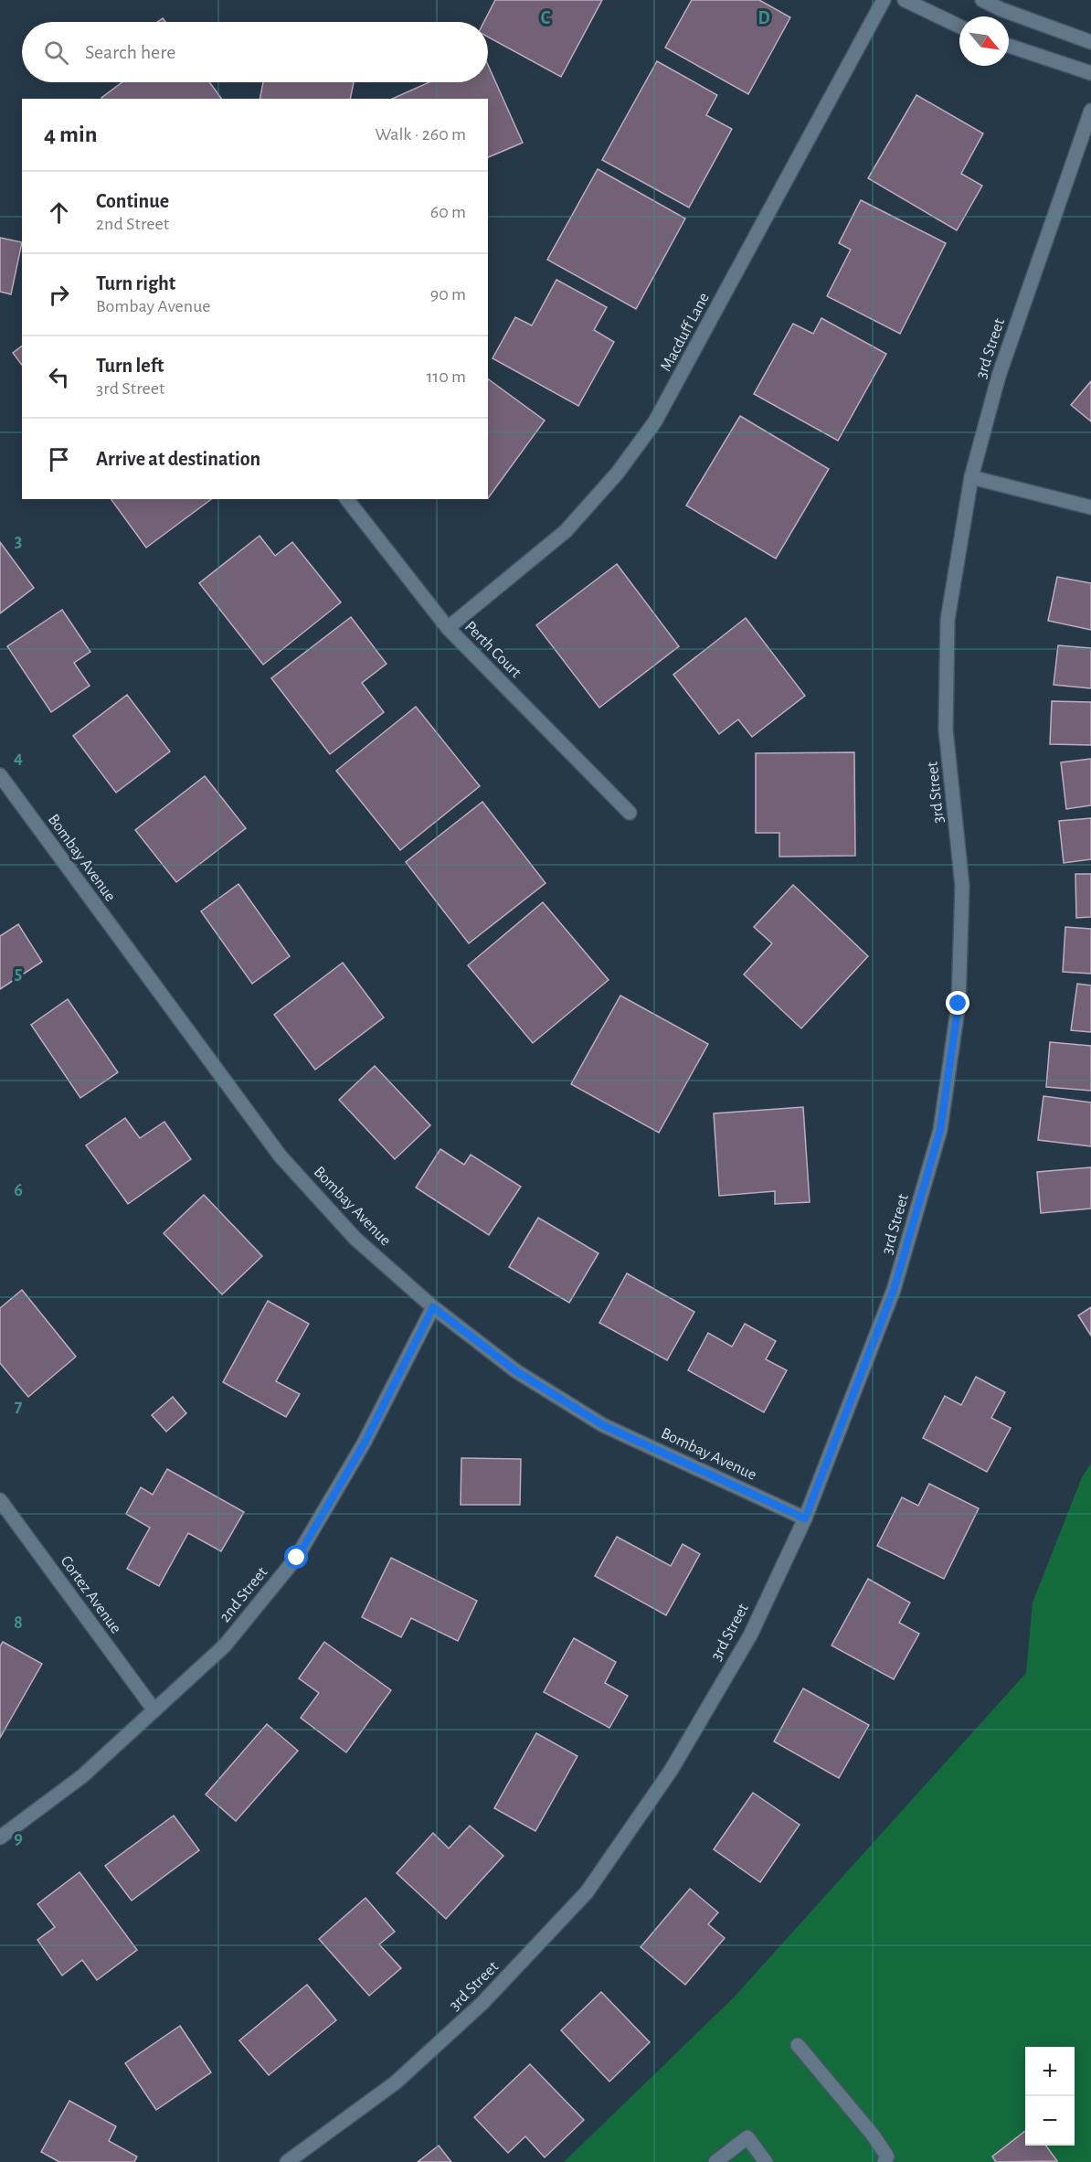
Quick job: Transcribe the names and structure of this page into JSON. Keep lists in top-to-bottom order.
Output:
{
  "streets": {
    "street": [
      "Macduff Lane",
      "3rd Street",
      "Perth Court",
      "Bombay Avenue",
      "Cortez Avenue",
      "2nd Street"
    ]
  },
  "crossings": [
    ["Macduff Lane", "Perth Court"],
    ["3rd Street", "Bombay Avenue"],
    ["Bombay Avenue", "2nd Street"],
    ["Cortez Avenue", "2nd Street"]
  ],
  "north": "bottom right",
  "page": {
    "search": "Search here",
    "heading": ["4 min", "Walk · 260 m"],
    "list": [
      ["Continue", "2nd Street", "60 m"],
      ["Turn right", "Bombay Avenue", "90 m"],
      ["Turn left", "3rd Street", "110 m"],
      "Arrive at destination"
    ],
    "map_buttons": ["+", "−"]
  },
  "grid": {
    "columns": ["C", "D"],
    "rows": [
      "3",
      "4",
      "5",
      "6",
      "7",
      "8",
      "9"
    ]
  }
}
